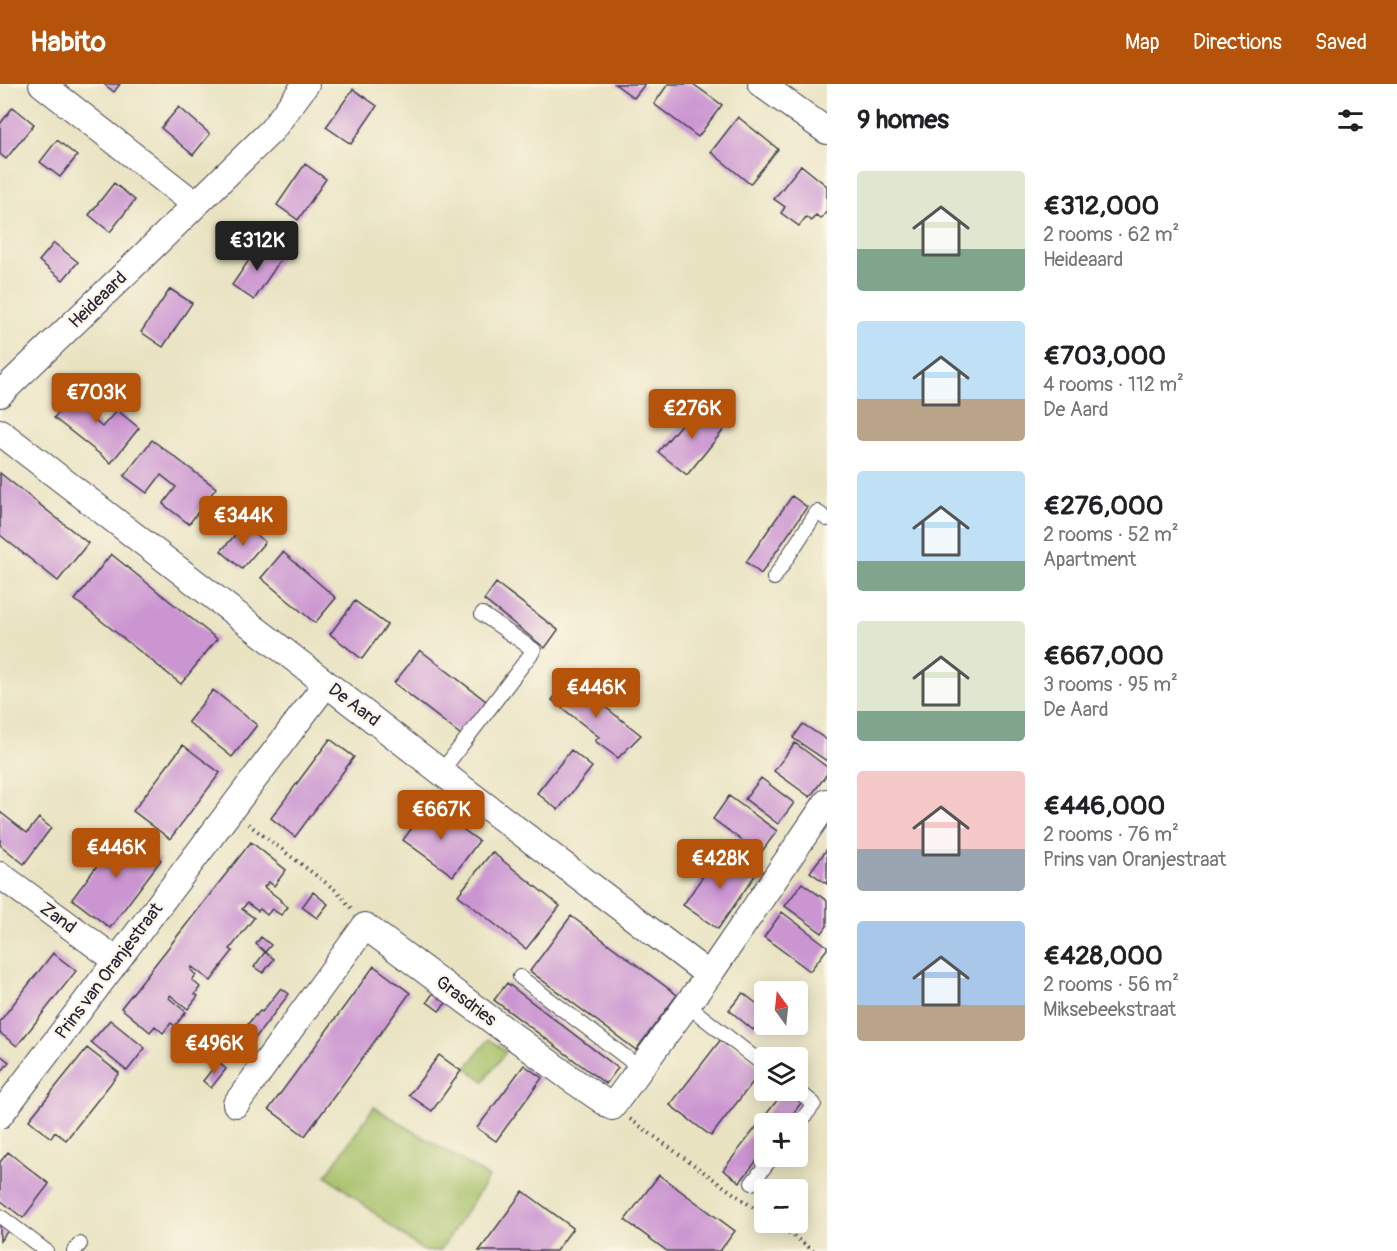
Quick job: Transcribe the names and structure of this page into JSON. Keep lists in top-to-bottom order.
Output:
{
  "streets": {
    "street": [
      "Heideaard",
      "De Aard",
      "Zand",
      "Prins van Oranjestraat",
      "Grasdries"
    ]
  },
  "crossings": [
    ["De Aard", "Prins van Oranjestraat"],
    ["Zand", "Prins van Oranjestraat"]
  ],
  "north": "top",
  "page": {
    "header": "Habito",
    "nav": ["Map", "Directions", "Saved"],
    "heading": "9 homes",
    "list": [
      {
        "name": "€312,000",
        "note": "2 rooms · 62 m² · Heideaard"
      },
      {
        "name": "€703,000",
        "note": "4 rooms · 112 m² · De Aard"
      },
      {
        "name": "€276,000",
        "note": "2 rooms · 52 m² · Apartment"
      },
      {
        "name": "€667,000",
        "note": "3 rooms · 95 m² · De Aard"
      },
      {
        "name": "€446,000",
        "note": "2 rooms · 76 m² · Prins van Oranjestraat"
      },
      {
        "name": "€428,000",
        "note": "2 rooms · 56 m² · Miksebeekstraat"
      }
    ],
    "price": [
      "€312K",
      "€703K",
      "€276K",
      "€344K",
      "€446K",
      "€667K",
      "€446K",
      "€428K",
      "€496K"
    ],
    "map_buttons": ["+", "−"]
  }
}
